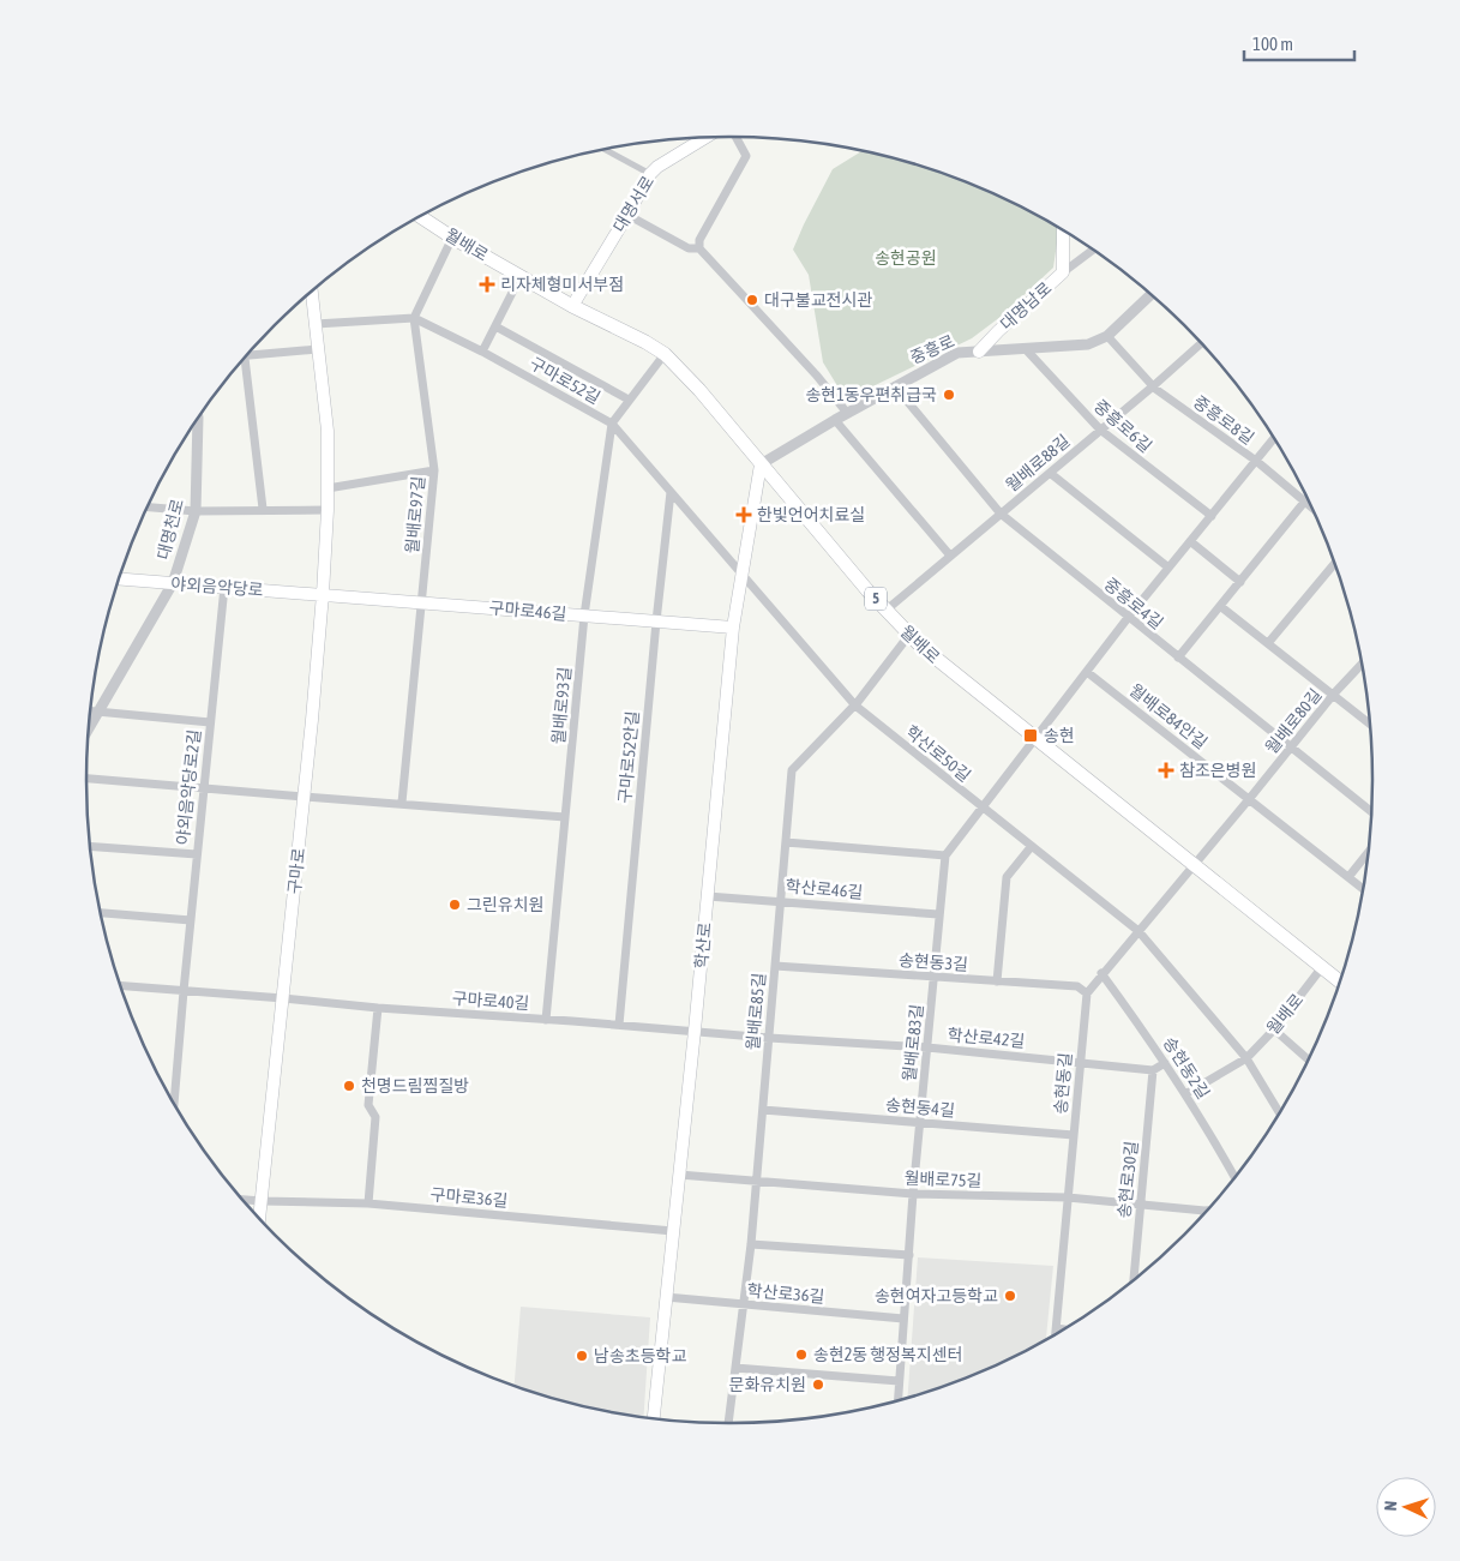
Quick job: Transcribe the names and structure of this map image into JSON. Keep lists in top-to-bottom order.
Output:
{
  "streets": {
    "main road": [
      "대명서로",
      "월배로",
      "대명남로",
      "야외음악당로",
      "5",
      "구마로46길",
      "구마로",
      "학산로"
    ],
    "street": [
      "중흥로",
      "구마로52길",
      "중흥로8길",
      "중흥로6길",
      "월배로88길",
      "월배로97길",
      "대명천로",
      "중흥로4길",
      "월배로93길",
      "월배로84안길",
      "월배로80길",
      "학산로50길",
      "구마로52안길",
      "야외음악당로2길",
      "학산로46길",
      "송현동3길",
      "구마로40길",
      "월배로85길",
      "학산로42길",
      "월배로83길",
      "송현동2길",
      "송현동길",
      "송현동4길",
      "월배로75길",
      "송현로30길",
      "구마로36길",
      "학산로36길"
    ]
  },
  "crossings": [
    ["대명서로", "월배로"],
    ["월배로", "중흥로"],
    ["월배로", "월배로88길"],
    ["월배로", "월배로93길"],
    ["월배로", "월배로80길"],
    ["월배로", "학산로50길"],
    ["월배로", "학산로"],
    ["월배로", "월배로85길"],
    ["월배로", "월배로83길"],
    ["월배로", "송현동2길"],
    ["월배로", "송현동길"],
    ["대명남로", "중흥로"],
    ["중흥로", "중흥로8길"],
    ["중흥로", "중흥로6길"],
    ["중흥로", "중흥로4길"],
    ["중흥로", "학산로"],
    ["구마로52길", "월배로97길"],
    ["구마로52길", "월배로93길"],
    ["구마로52길", "학산로50길"],
    ["구마로52길", "구마로52안길"],
    ["구마로52길", "구마로"],
    ["구마로52길", "학산로"],
    ["중흥로8길", "월배로88길"],
    ["중흥로8길", "월배로83길"],
    ["중흥로6길", "월배로88길"],
    ["중흥로6길", "월배로83길"],
    ["월배로88길", "중흥로4길"],
    ["월배로97길", "구마로46길"],
    ["대명천로", "야외음악당로"],
    ["야외음악당로", "구마로46길"],
    ["야외음악당로", "야외음악당로2길"],
    ["야외음악당로", "구마로"],
    ["중흥로4길", "월배로80길"],
    ["중흥로4길", "월배로83길"],
    ["구마로46길", "월배로93길"],
    ["구마로46길", "구마로52안길"],
    ["구마로46길", "구마로"],
    ["구마로46길", "학산로"],
    ["월배로93길", "구마로40길"],
    ["월배로84안길", "월배로80길"],
    ["월배로84안길", "월배로83길"],
    ["월배로80길", "송현동길"],
    ["학산로50길", "학산로"],
    ["학산로50길", "월배로85길"],
    ["학산로50길", "월배로83길"],
    ["학산로50길", "송현동길"],
    ["구마로52안길", "구마로40길"],
    ["야외음악당로2길", "구마로40길"],
    ["구마로", "구마로40길"],
    ["구마로", "구마로36길"],
    ["학산로46길", "학산로"],
    ["학산로46길", "월배로85길"],
    ["학산로46길", "월배로83길"],
    ["학산로", "구마로40길"],
    ["학산로", "학산로42길"],
    ["학산로", "월배로75길"],
    ["학산로", "구마로36길"],
    ["학산로", "학산로36길"],
    ["송현동3길", "월배로85길"],
    ["송현동3길", "월배로83길"],
    ["송현동3길", "송현동길"],
    ["구마로40길", "학산로42길"],
    ["월배로85길", "학산로42길"],
    ["월배로85길", "송현동4길"],
    ["월배로85길", "월배로75길"],
    ["월배로85길", "학산로36길"],
    ["학산로42길", "월배로83길"],
    ["학산로42길", "송현동길"],
    ["학산로42길", "송현로30길"],
    ["월배로83길", "송현동4길"],
    ["월배로83길", "월배로75길"],
    ["월배로83길", "학산로36길"],
    ["송현동2길", "송현동길"],
    ["송현동길", "송현동4길"],
    ["송현동길", "월배로75길"],
    ["월배로75길", "송현로30길"]
  ],
  "parks": ["송현공원"],
  "places": {
    "health": ["리자체형미서부점", "한빛언어치료실", "참조은병원"],
    "other": [
      "대구불교전시관",
      "송현1동우편취급국",
      "그린유치원",
      "천명드림찜질방",
      "송현여자고등학교",
      "송현2동 행정복지센터",
      "남송초등학교",
      "문화유치원"
    ],
    "transit": ["송현"]
  },
  "scale_bar": "100 m",
  "north": "left"
}
